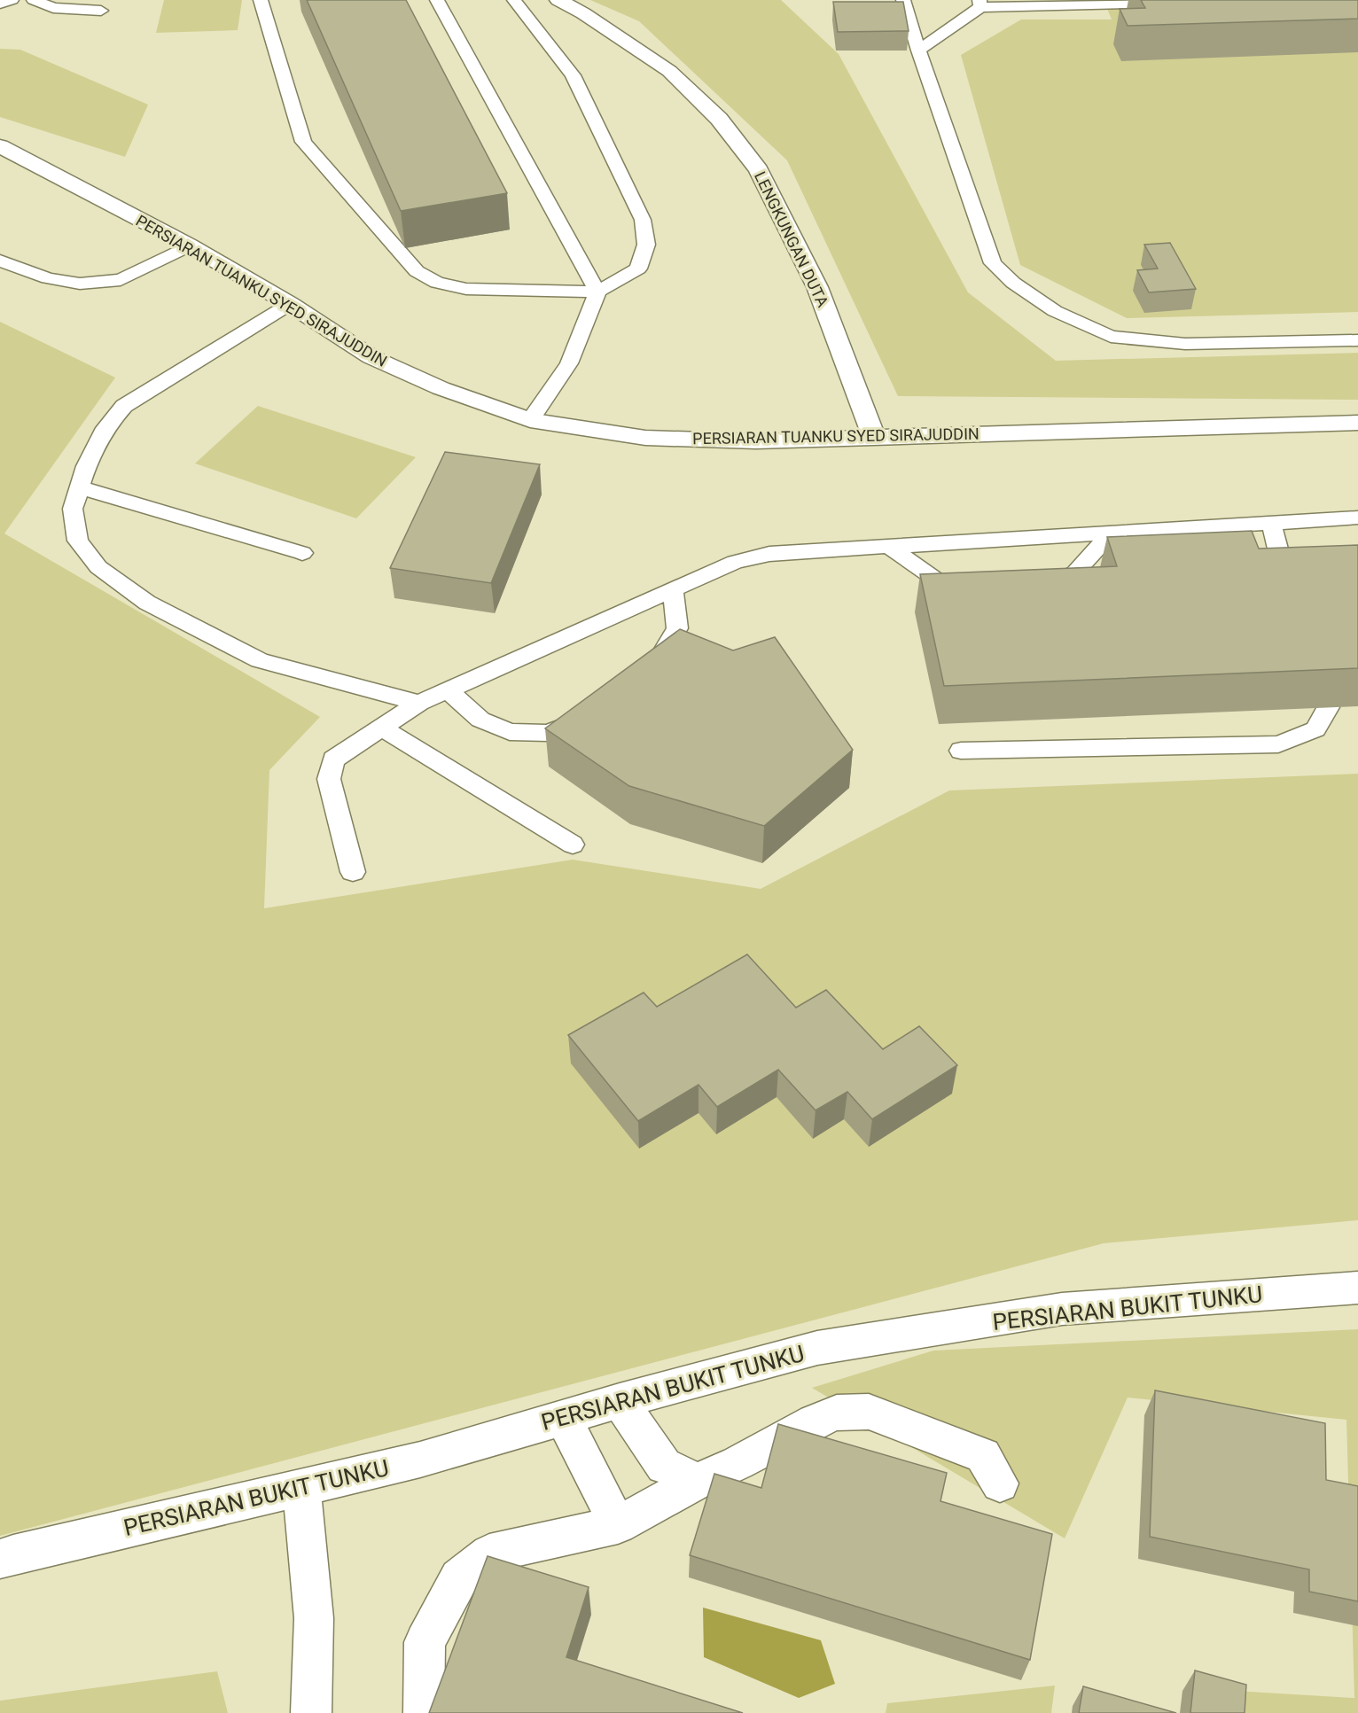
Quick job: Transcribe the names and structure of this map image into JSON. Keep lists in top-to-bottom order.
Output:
{
  "streets": {
    "street": ["LENGKUNGAN DUTA", "PERSIARAN TUANKU SYED SIRAJUDDIN", "PERSIARAN BUKIT TUNKU"]
  },
  "crossings": [
    ["LENGKUNGAN DUTA", "PERSIARAN TUANKU SYED SIRAJUDDIN"]
  ]
}
